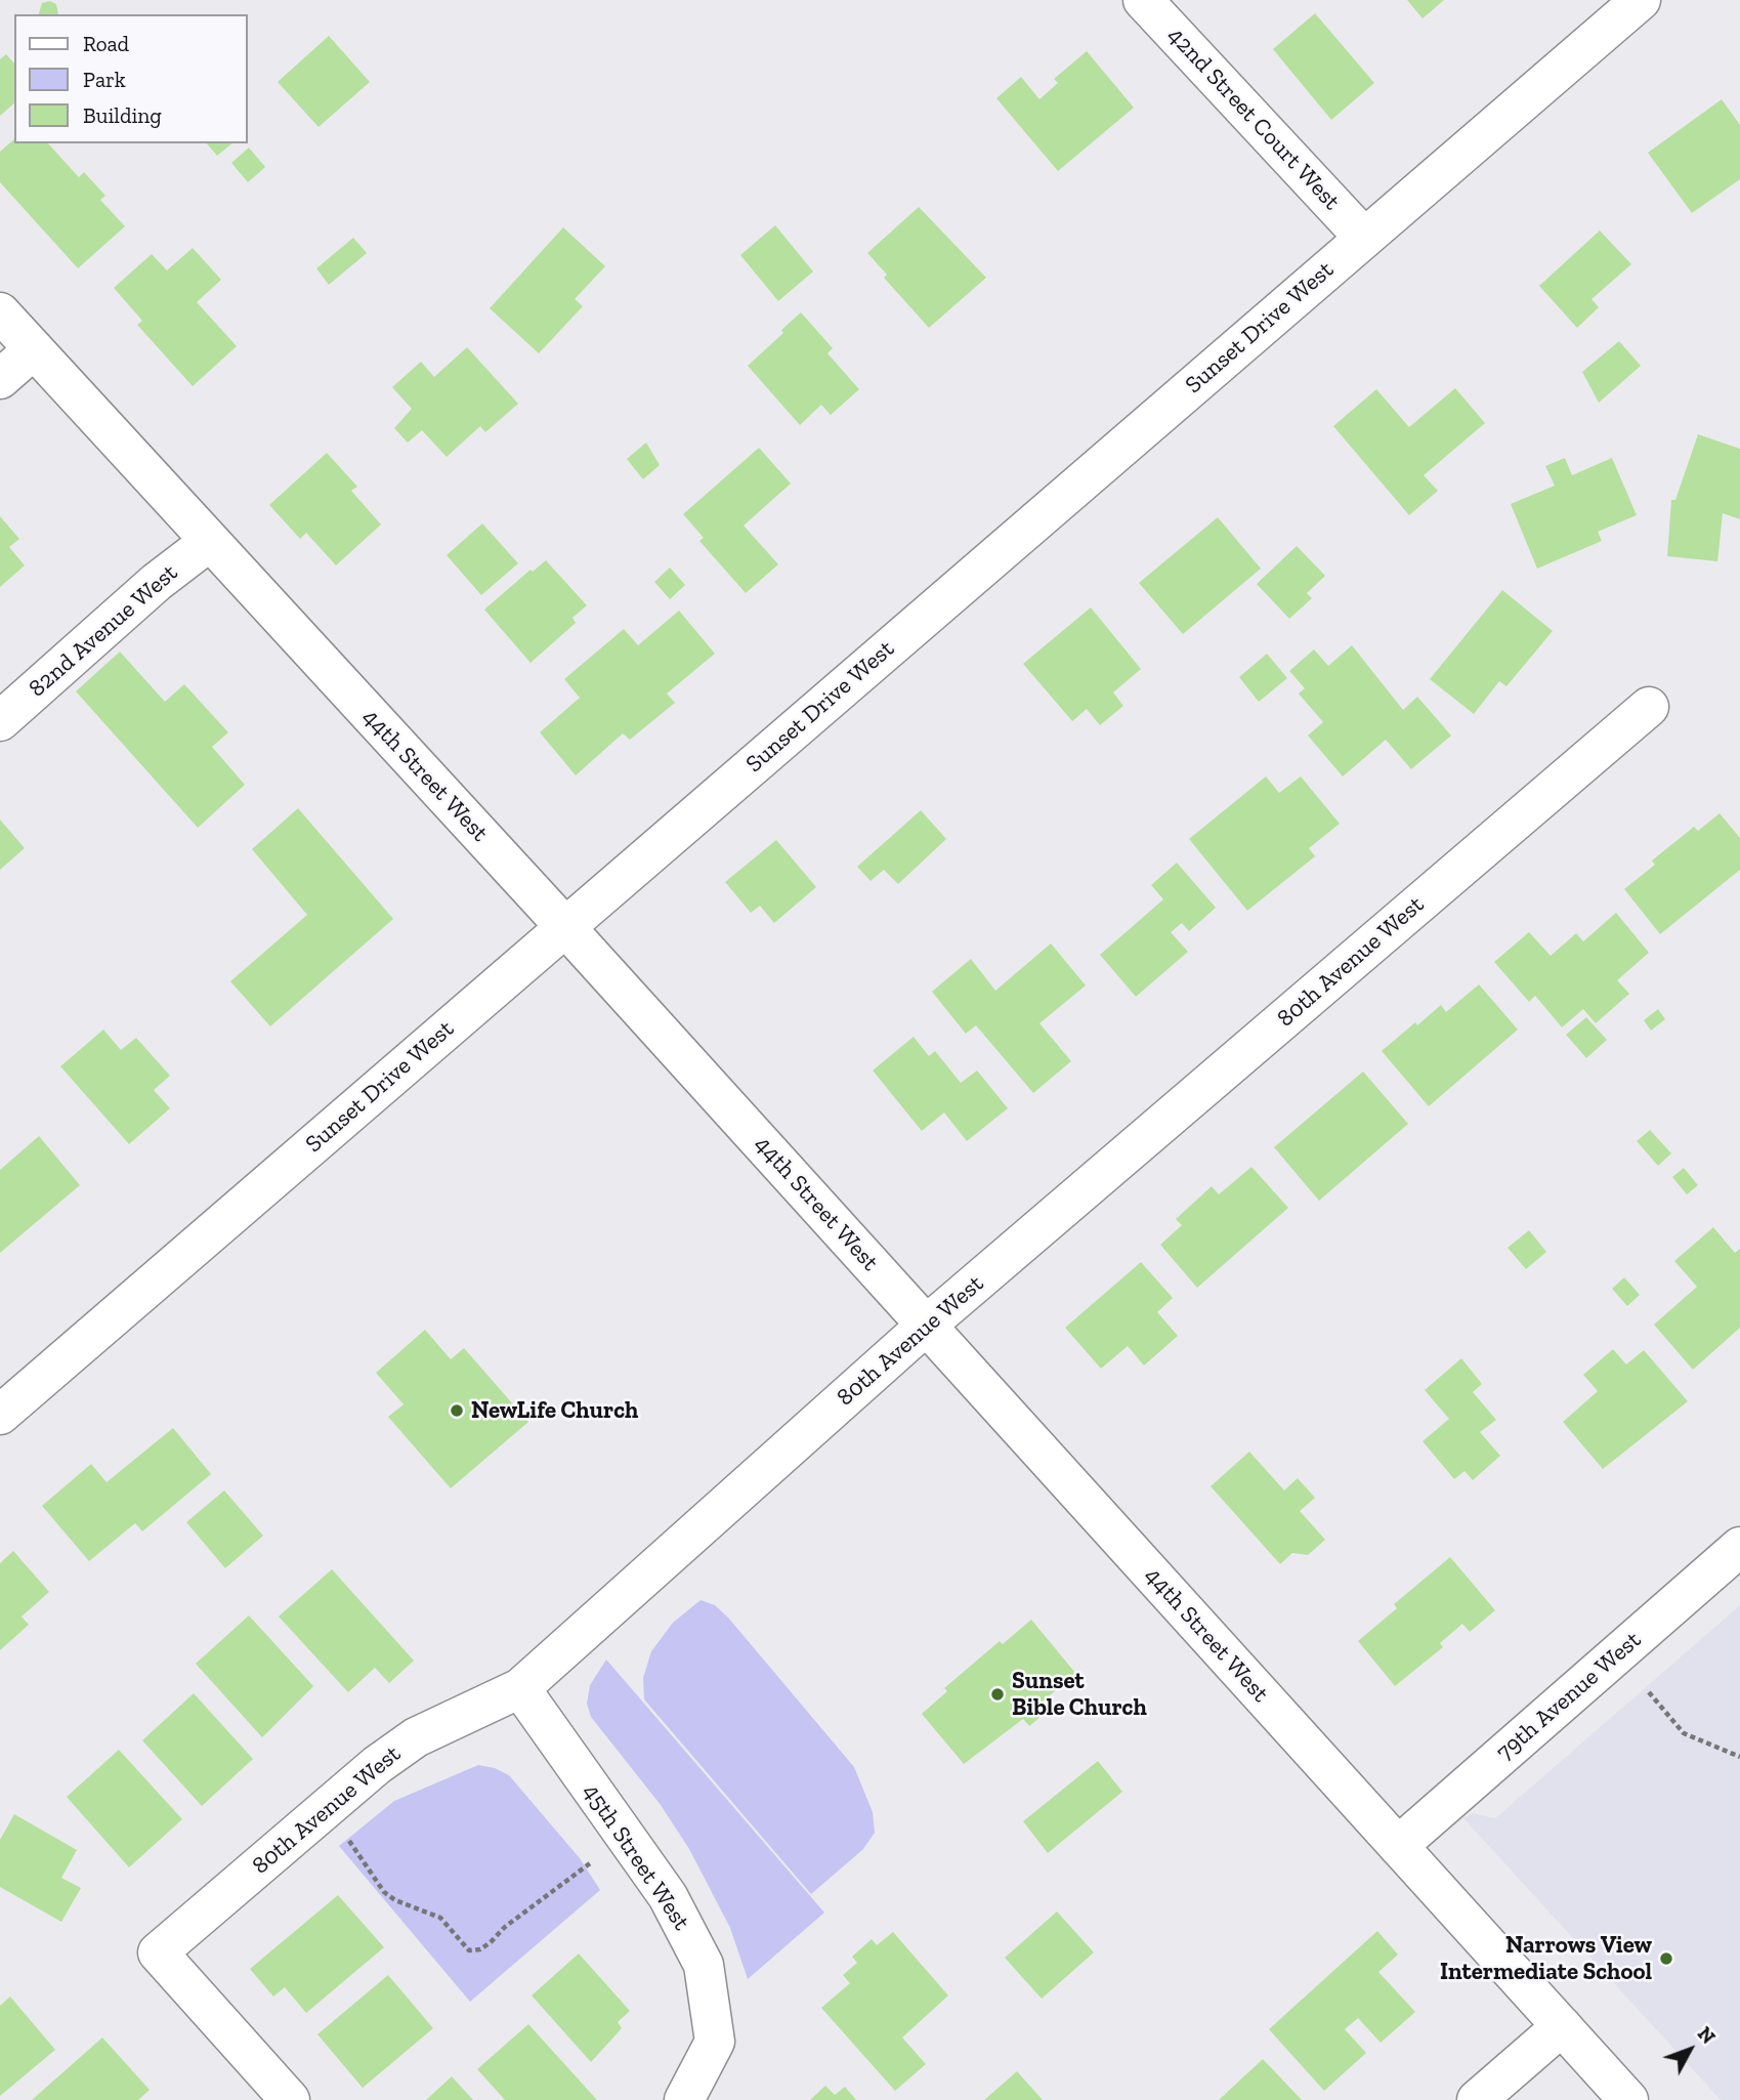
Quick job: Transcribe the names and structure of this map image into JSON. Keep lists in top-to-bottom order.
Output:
{
  "streets": {
    "street": [
      "42nd Street Court West",
      "Sunset Drive West",
      "82nd Avenue West",
      "44th Street West",
      "80th Avenue West",
      "79th Avenue West",
      "45th Street West"
    ]
  },
  "crossings": [
    ["42nd Street Court West", "Sunset Drive West"],
    ["Sunset Drive West", "44th Street West"],
    ["82nd Avenue West", "44th Street West"],
    ["44th Street West", "80th Avenue West"],
    ["44th Street West", "79th Avenue West"],
    ["80th Avenue West", "45th Street West"]
  ],
  "places": ["NewLife Church", "Sunset Bible Church", "Narrows View Intermediate School"],
  "legend": ["Road", "Park", "Building"],
  "north": "top right"
}
